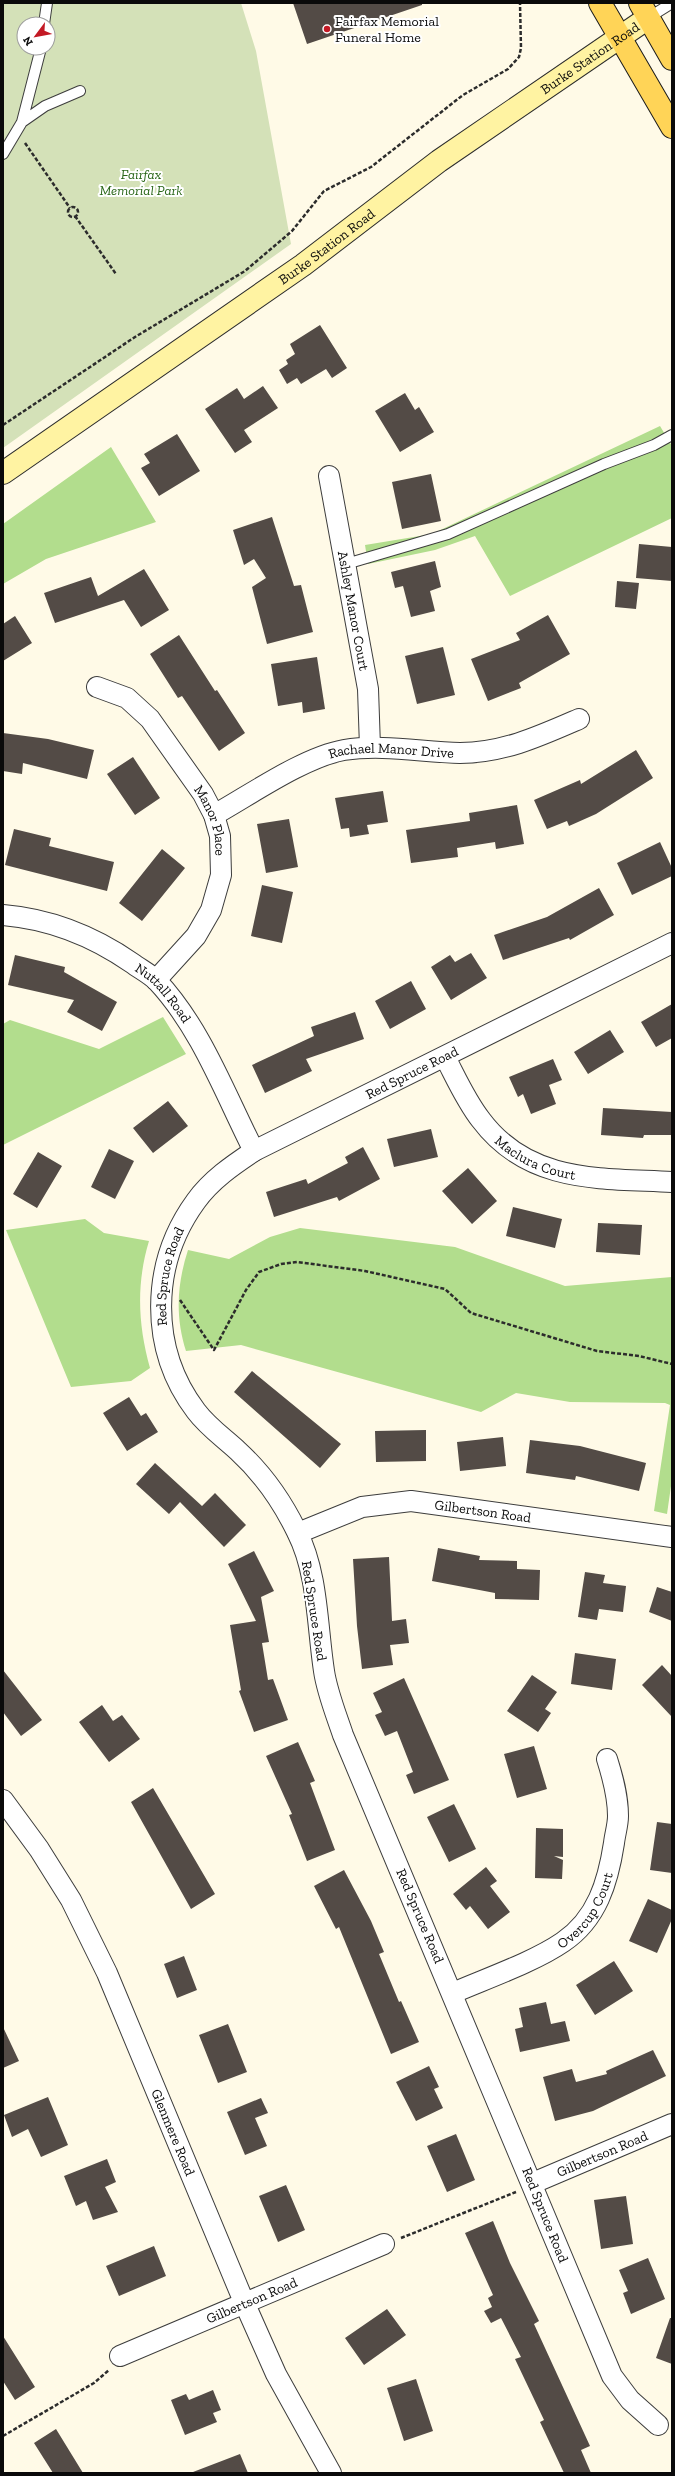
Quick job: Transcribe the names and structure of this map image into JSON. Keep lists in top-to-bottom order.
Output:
{
  "streets": {
    "street": [
      "Burke Station Road",
      "Ashley Manor Court",
      "Rachael Manor Drive",
      "Manor Place",
      "Nuttall Road",
      "Red Spruce Road",
      "Maclura Court",
      "Gilbertson Road",
      "Overcup Court",
      "Glenmere Road"
    ]
  },
  "crossings": [
    ["Ashley Manor Court", "Rachael Manor Drive"],
    ["Rachael Manor Drive", "Manor Place"],
    ["Manor Place", "Nuttall Road"],
    ["Nuttall Road", "Red Spruce Road"],
    ["Red Spruce Road", "Maclura Court"],
    ["Red Spruce Road", "Gilbertson Road"],
    ["Red Spruce Road", "Overcup Court"],
    ["Gilbertson Road", "Glenmere Road"]
  ],
  "parks": ["Fairfax Memorial Park"],
  "places": ["Fairfax Memorial Funeral Home"],
  "north": "bottom left"
}
